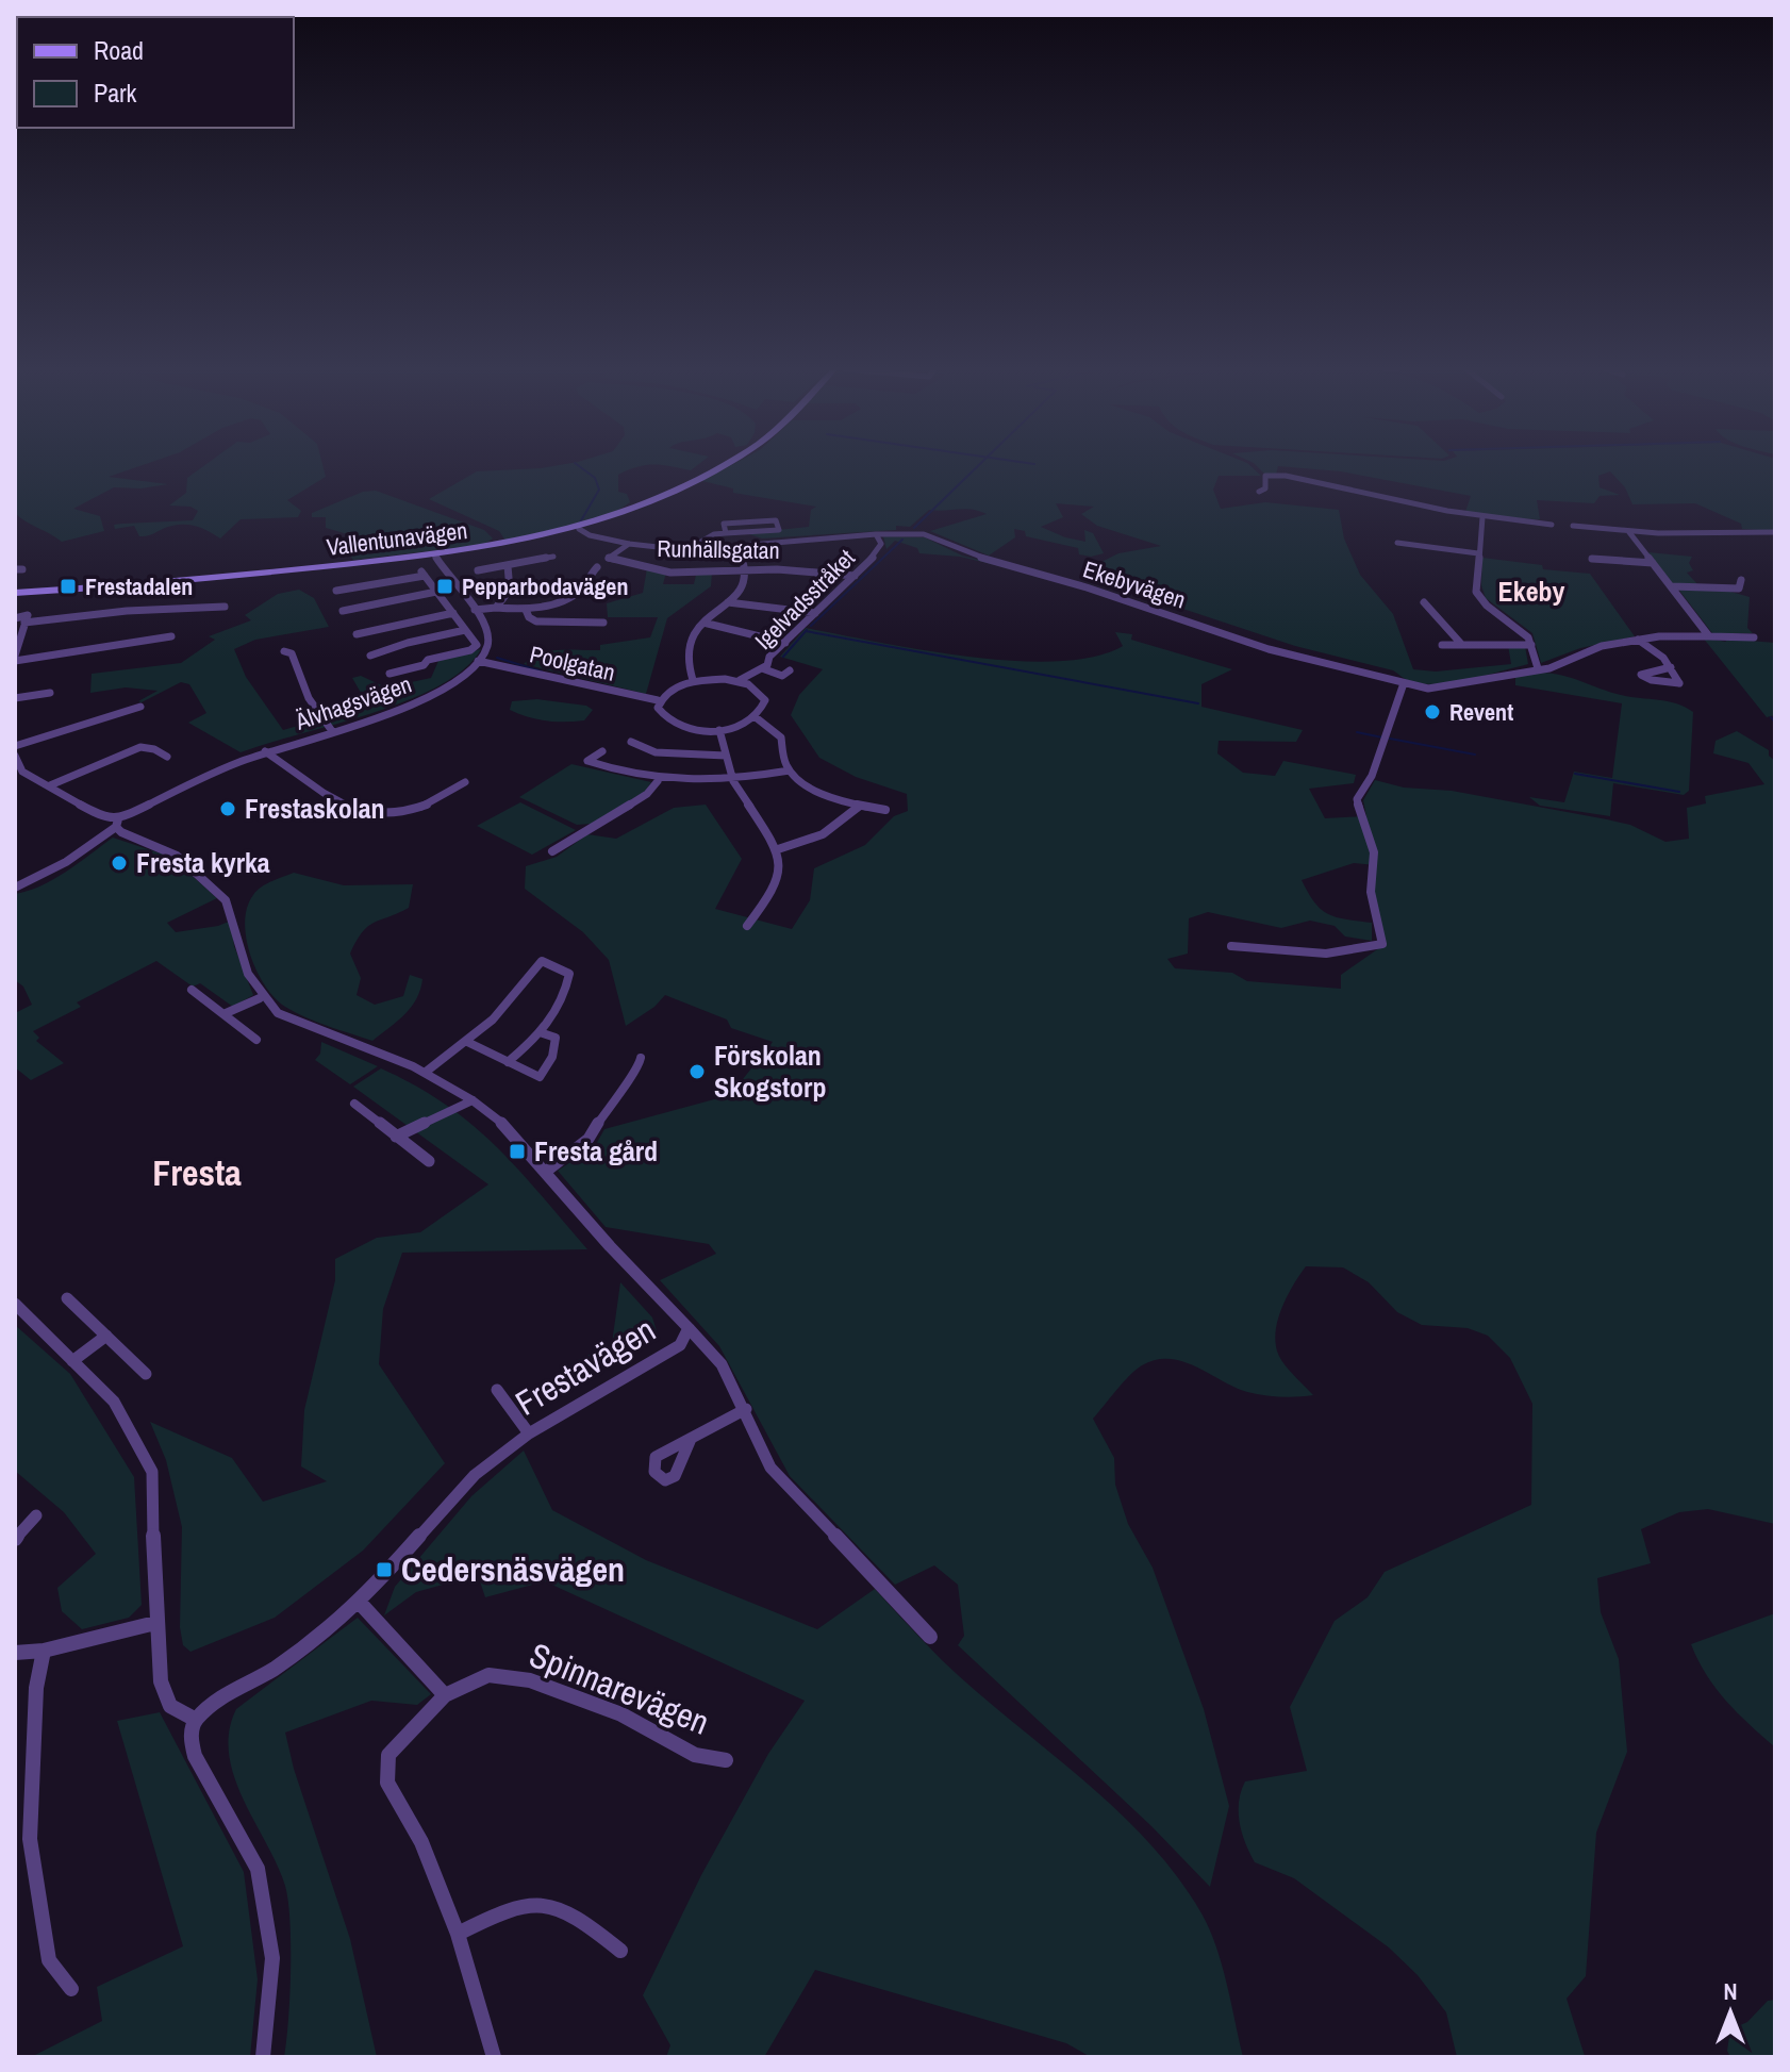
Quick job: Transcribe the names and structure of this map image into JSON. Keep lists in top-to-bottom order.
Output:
{
  "streets": {
    "main road": ["Vallentunavägen"],
    "street": [
      "Runhällsgatan",
      "Ekebyvägen",
      "Igelvadsstråket",
      "Poolgatan",
      "Älvhagsvägen",
      "Frestavägen",
      "Spinnarevägen"
    ]
  },
  "crossings": [
    ["Vallentunavägen", "Ekebyvägen"],
    ["Runhällsgatan", "Ekebyvägen"],
    ["Runhällsgatan", "Igelvadsstråket"],
    ["Ekebyvägen", "Igelvadsstråket"],
    ["Poolgatan", "Älvhagsvägen"]
  ],
  "districts": ["Ekeby", "Fresta"],
  "places": {
    "transit": [
      "Frestadalen",
      "Pepparbodavägen",
      "Fresta gård",
      "Cedersnäsvägen"
    ],
    "other": [
      "Revent",
      "Frestaskolan",
      "Fresta kyrka",
      "Förskolan Skogstorp"
    ]
  },
  "legend": ["Road", "Park"],
  "north": "top"
}
